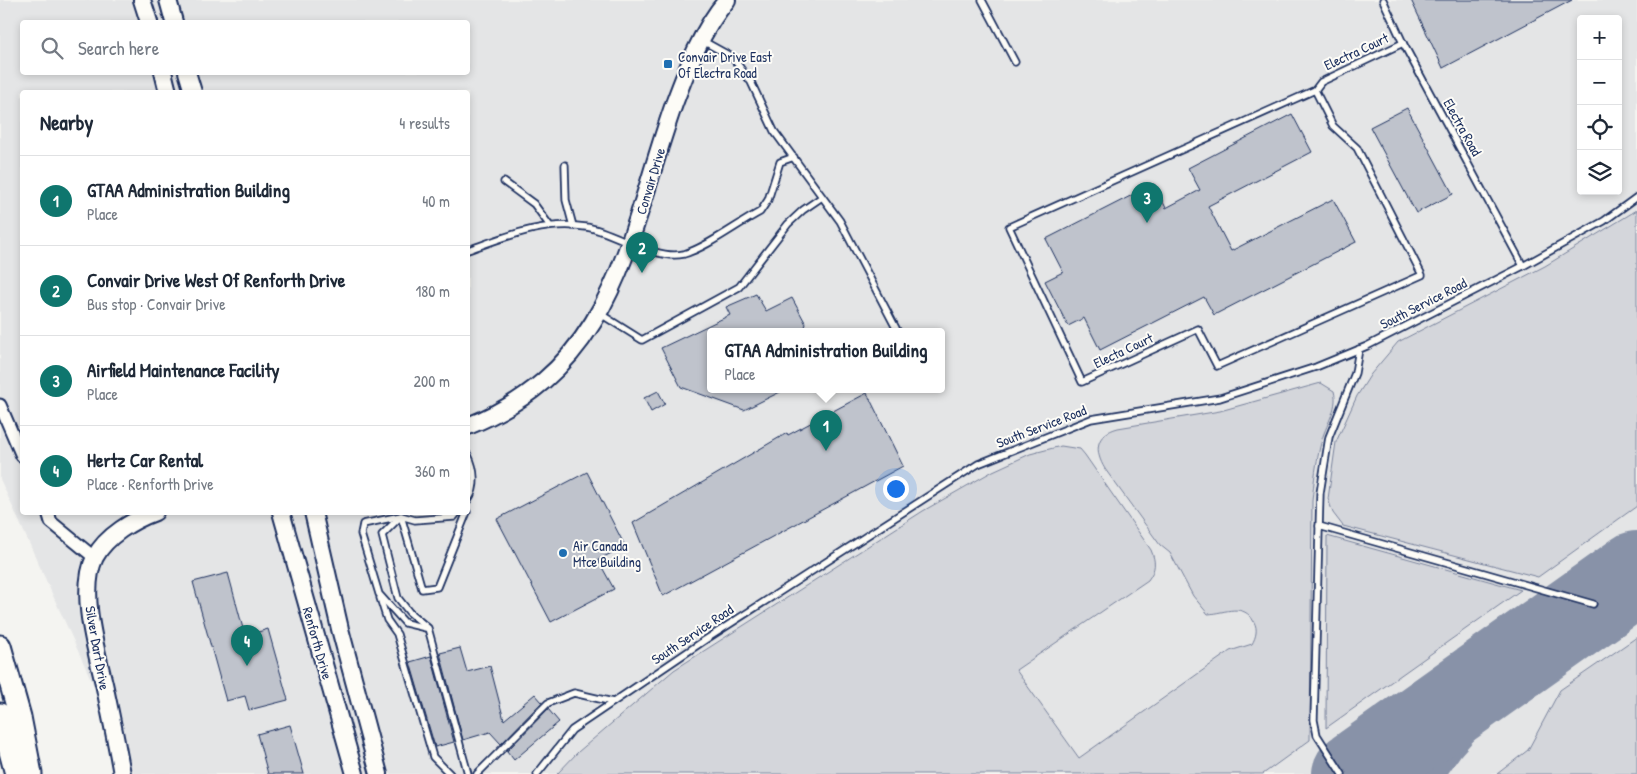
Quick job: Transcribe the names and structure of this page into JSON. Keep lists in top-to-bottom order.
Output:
{
  "streets": {
    "street": ["Convair Drive", "Renforth Drive", "Silver Dart Drive"],
    "lane": [
      "Electra Court",
      "Electra Road",
      "South Service Road",
      "Electa Court"
    ]
  },
  "crossings": [
    ["Electra Court", "Electra Road"],
    ["Electra Court", "Electa Court"],
    ["Electra Road", "South Service Road"]
  ],
  "places": {
    "transit": ["Convair Drive East Of Electra Road"],
    "other": ["Air Canada Mtce Building"]
  },
  "page": {
    "map_buttons": ["+", "−"],
    "search": "Search here",
    "heading": ["Nearby", "4 results"],
    "list": [
      {
        "mark": "1",
        "name": "GTAA Administration Building",
        "note": "Place",
        "value": "40 m"
      },
      {
        "mark": "2",
        "name": "Convair Drive West Of Renforth Drive",
        "note": "Bus stop · Convair Drive",
        "value": "180 m"
      },
      {
        "mark": "3",
        "name": "Airfield Maintenance Facility",
        "note": "Place",
        "value": "200 m"
      },
      {
        "mark": "4",
        "name": "Hertz Car Rental",
        "note": "Place · Renforth Drive",
        "value": "360 m"
      }
    ],
    "pins": [
      "3",
      "2",
      "1",
      "4"
    ],
    "popup": ["GTAA Administration Building", "Place"]
  }
}
